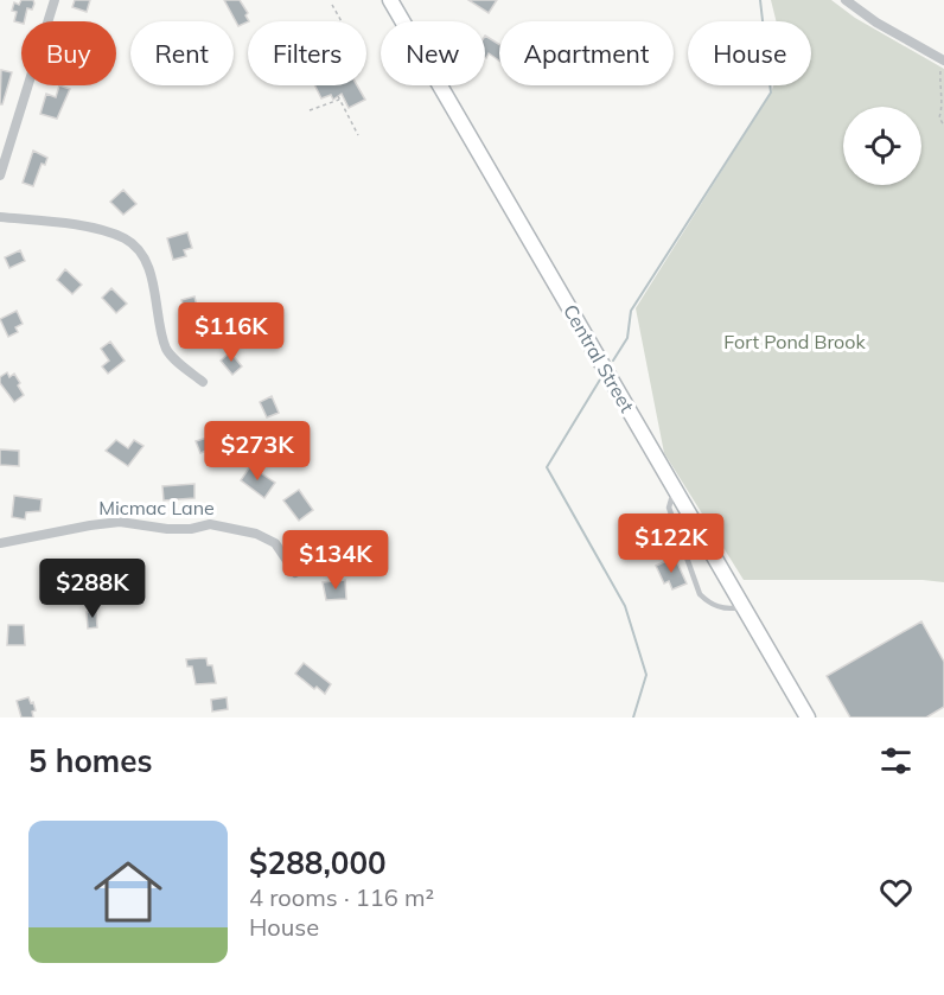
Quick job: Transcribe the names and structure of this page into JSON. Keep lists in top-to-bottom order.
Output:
{
  "streets": {
    "street": ["Central Street", "Micmac Lane"]
  },
  "parks": ["Fort Pond Brook"],
  "page": {
    "chip": [
      "Buy",
      "Rent",
      "Filters",
      "New",
      "Apartment",
      "House"
    ],
    "price": [
      "$116K",
      "$273K",
      "$122K",
      "$134K",
      "$288K"
    ],
    "heading": "5 homes",
    "list": [
      {
        "name": "$288,000",
        "note": "4 rooms · 116 m² · House"
      }
    ]
  }
}
